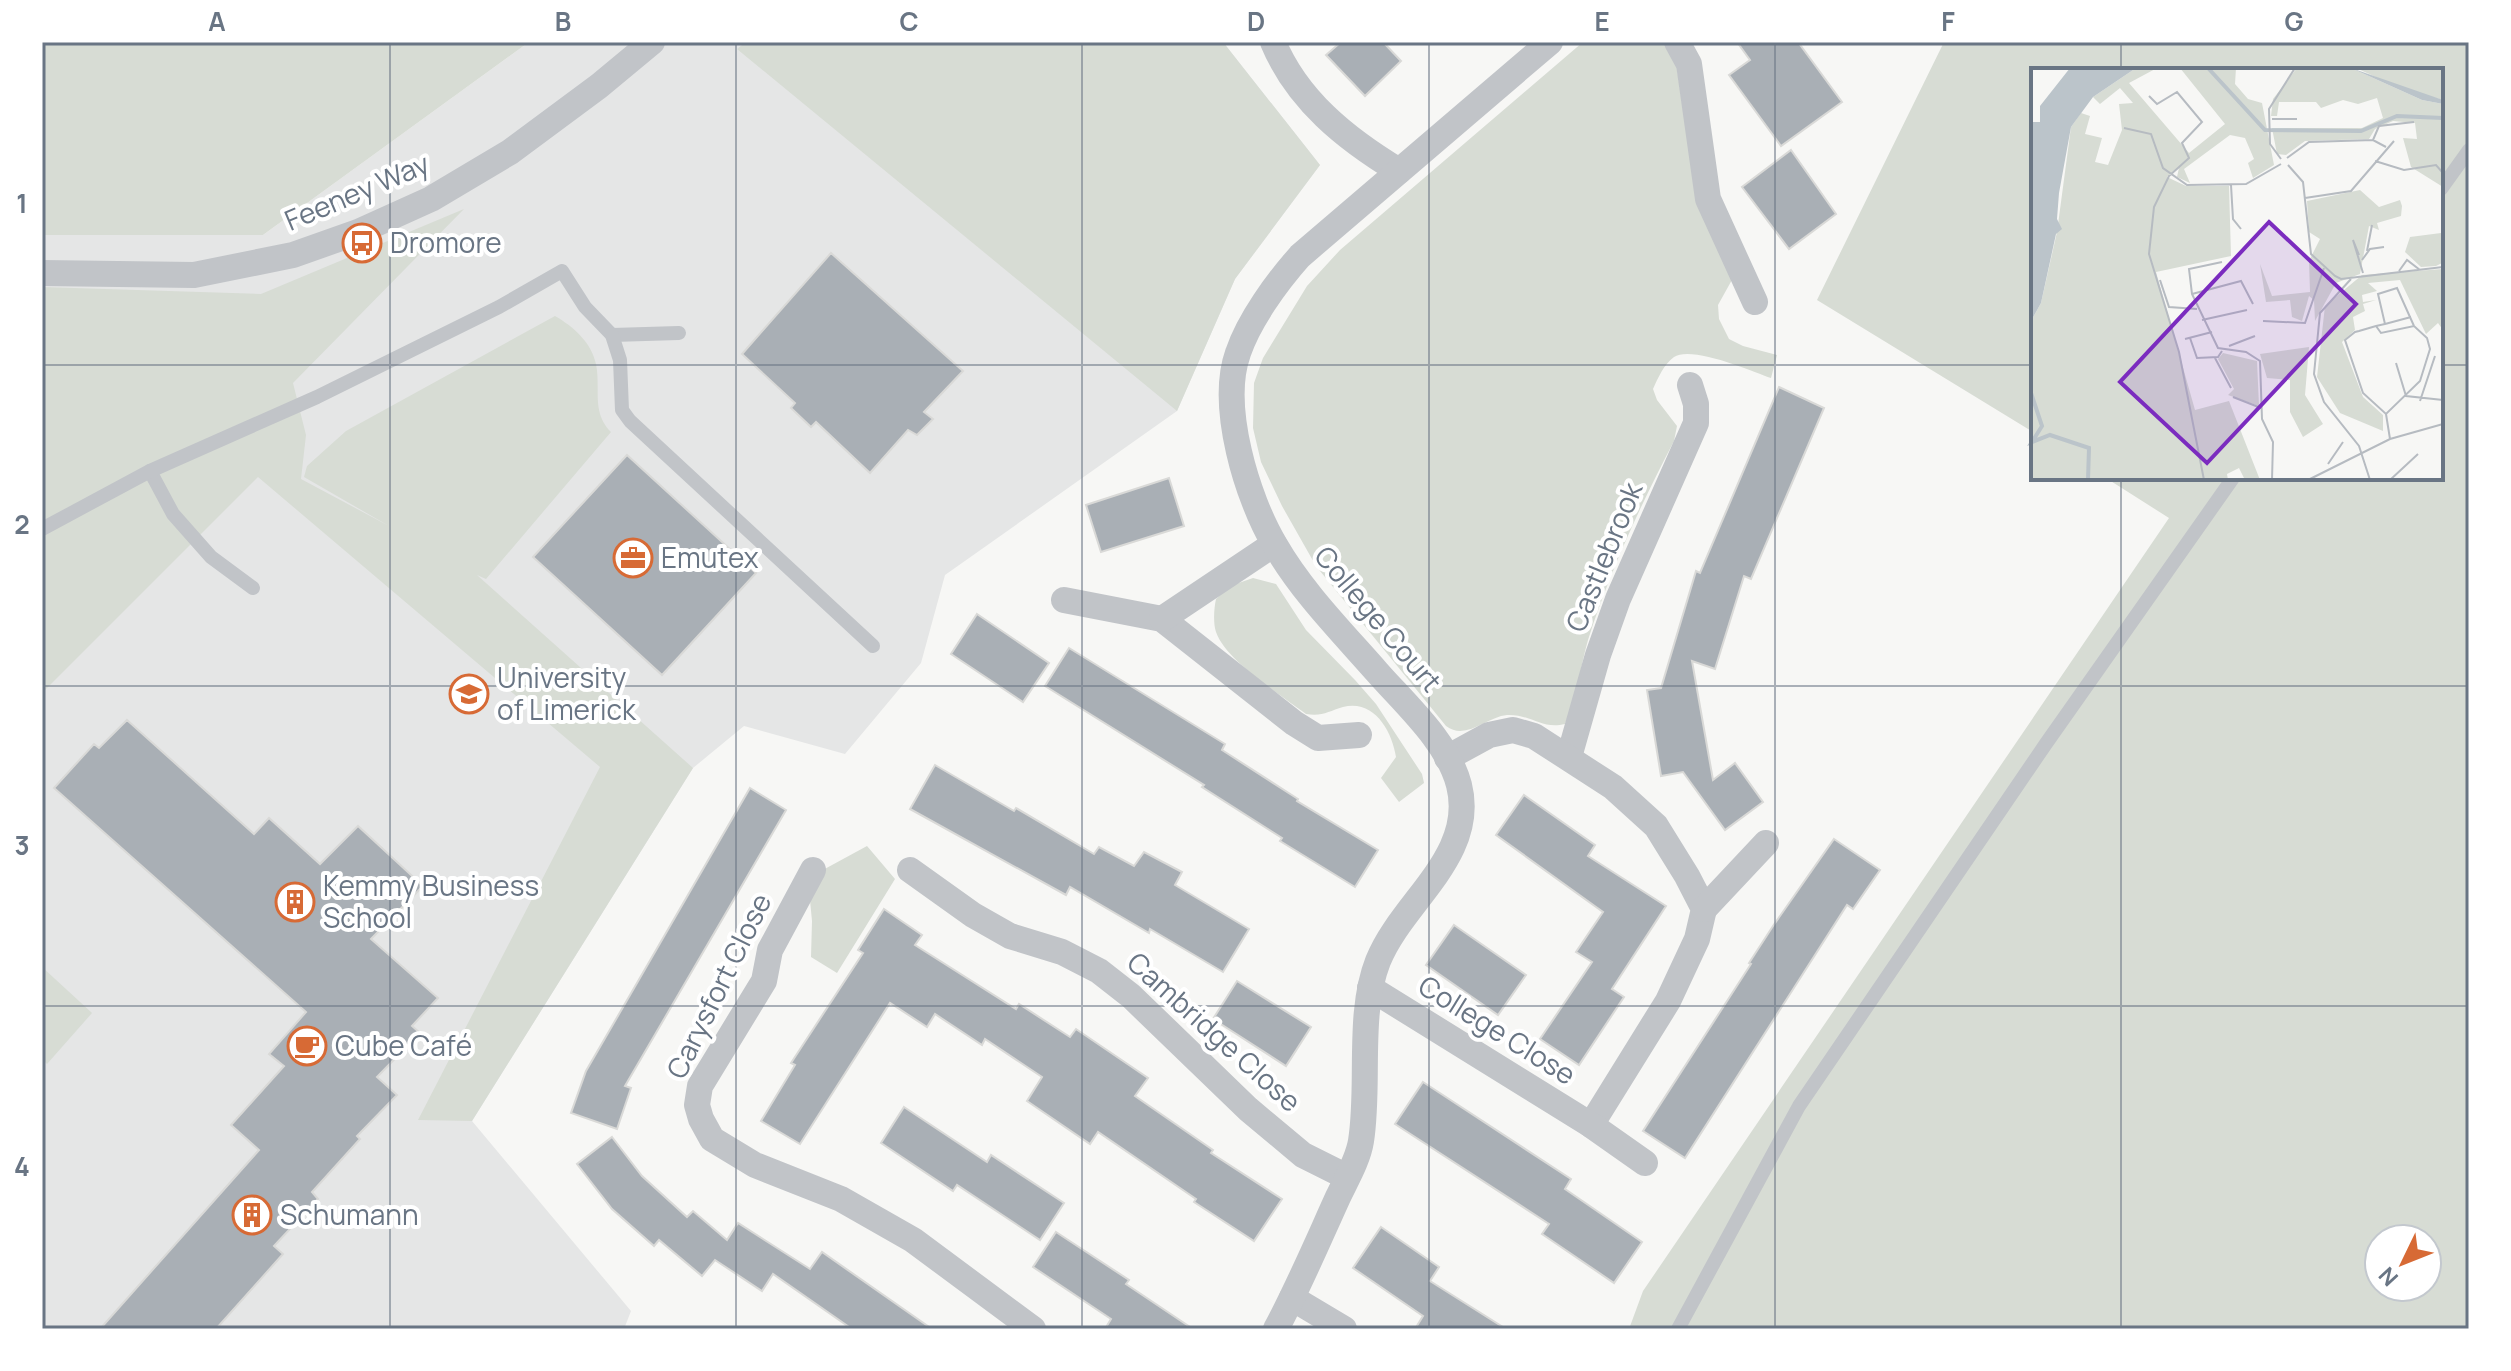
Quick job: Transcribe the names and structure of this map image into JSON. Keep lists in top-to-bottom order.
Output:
{
  "streets": {
    "street": [
      "Feeney Way",
      "Castlebrook",
      "College Court",
      "Carysfort Close",
      "College Close",
      "Cambridge Close"
    ]
  },
  "crossings": [
    ["College Court", "College Close"],
    ["College Court", "Cambridge Close"]
  ],
  "places": {
    "bus stop": ["Dromore"],
    "office": ["Emutex"],
    "school or university": ["University of Limerick"],
    "building": ["Kemmy Business School", "Schumann"],
    "cafe": ["Cube Café"]
  },
  "north": "bottom left",
  "grid": {
    "columns": [
      "A",
      "B",
      "C",
      "D",
      "E",
      "F",
      "G"
    ],
    "rows": [
      "1",
      "2",
      "3",
      "4"
    ]
  }
}
